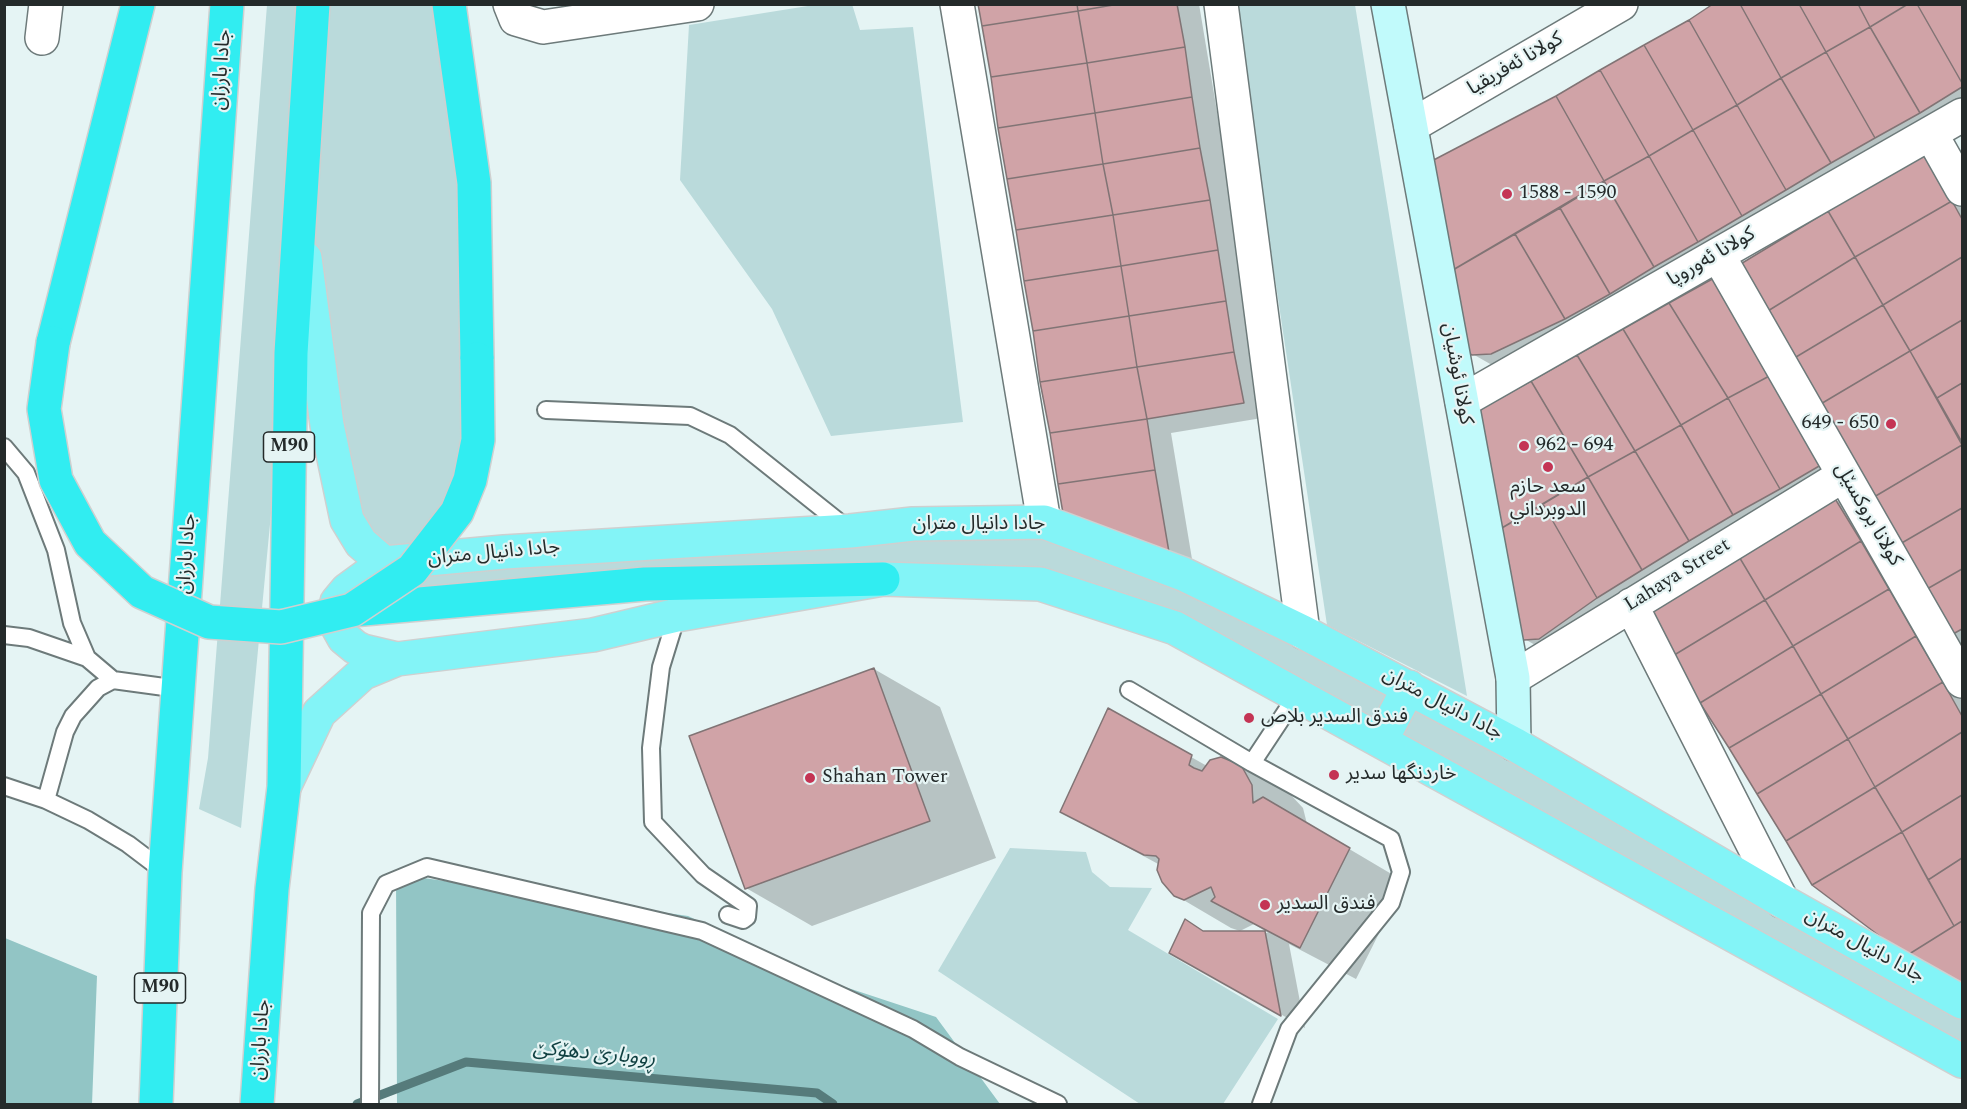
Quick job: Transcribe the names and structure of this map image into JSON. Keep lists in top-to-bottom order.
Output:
{
  "streets": {
    "highway": ["جادا بارزان", "M90"],
    "main road": ["جادا دانيال متران"],
    "street": [
      "كولانا ئه‌فریقیا",
      "كولانا ئه‌وروپا",
      "كولانا ئوشيان",
      "كولانا بروکسێل",
      "Lahaya Street"
    ]
  },
  "crossings": [
    ["كولانا ئه‌فریقیا", "كولانا ئوشيان"],
    ["كولانا ئه‌وروپا", "كولانا ئوشيان"],
    ["كولانا ئه‌وروپا", "كولانا بروکسێل"],
    ["كولانا ئوشيان", "جادا دانيال متران"],
    ["كولانا ئوشيان", "Lahaya Street"],
    ["كولانا بروکسێل", "Lahaya Street"]
  ],
  "water": ["ڕووبارێ دهۆكێ"],
  "places": [
    "1588 - 1590",
    "649 - 650",
    "962 - 694",
    "سعد حازم الدوبرداني",
    "فندق السدير بلاص",
    "خاردنگها سدير",
    "Shahan Tower",
    "فندق السدير"
  ]
}
